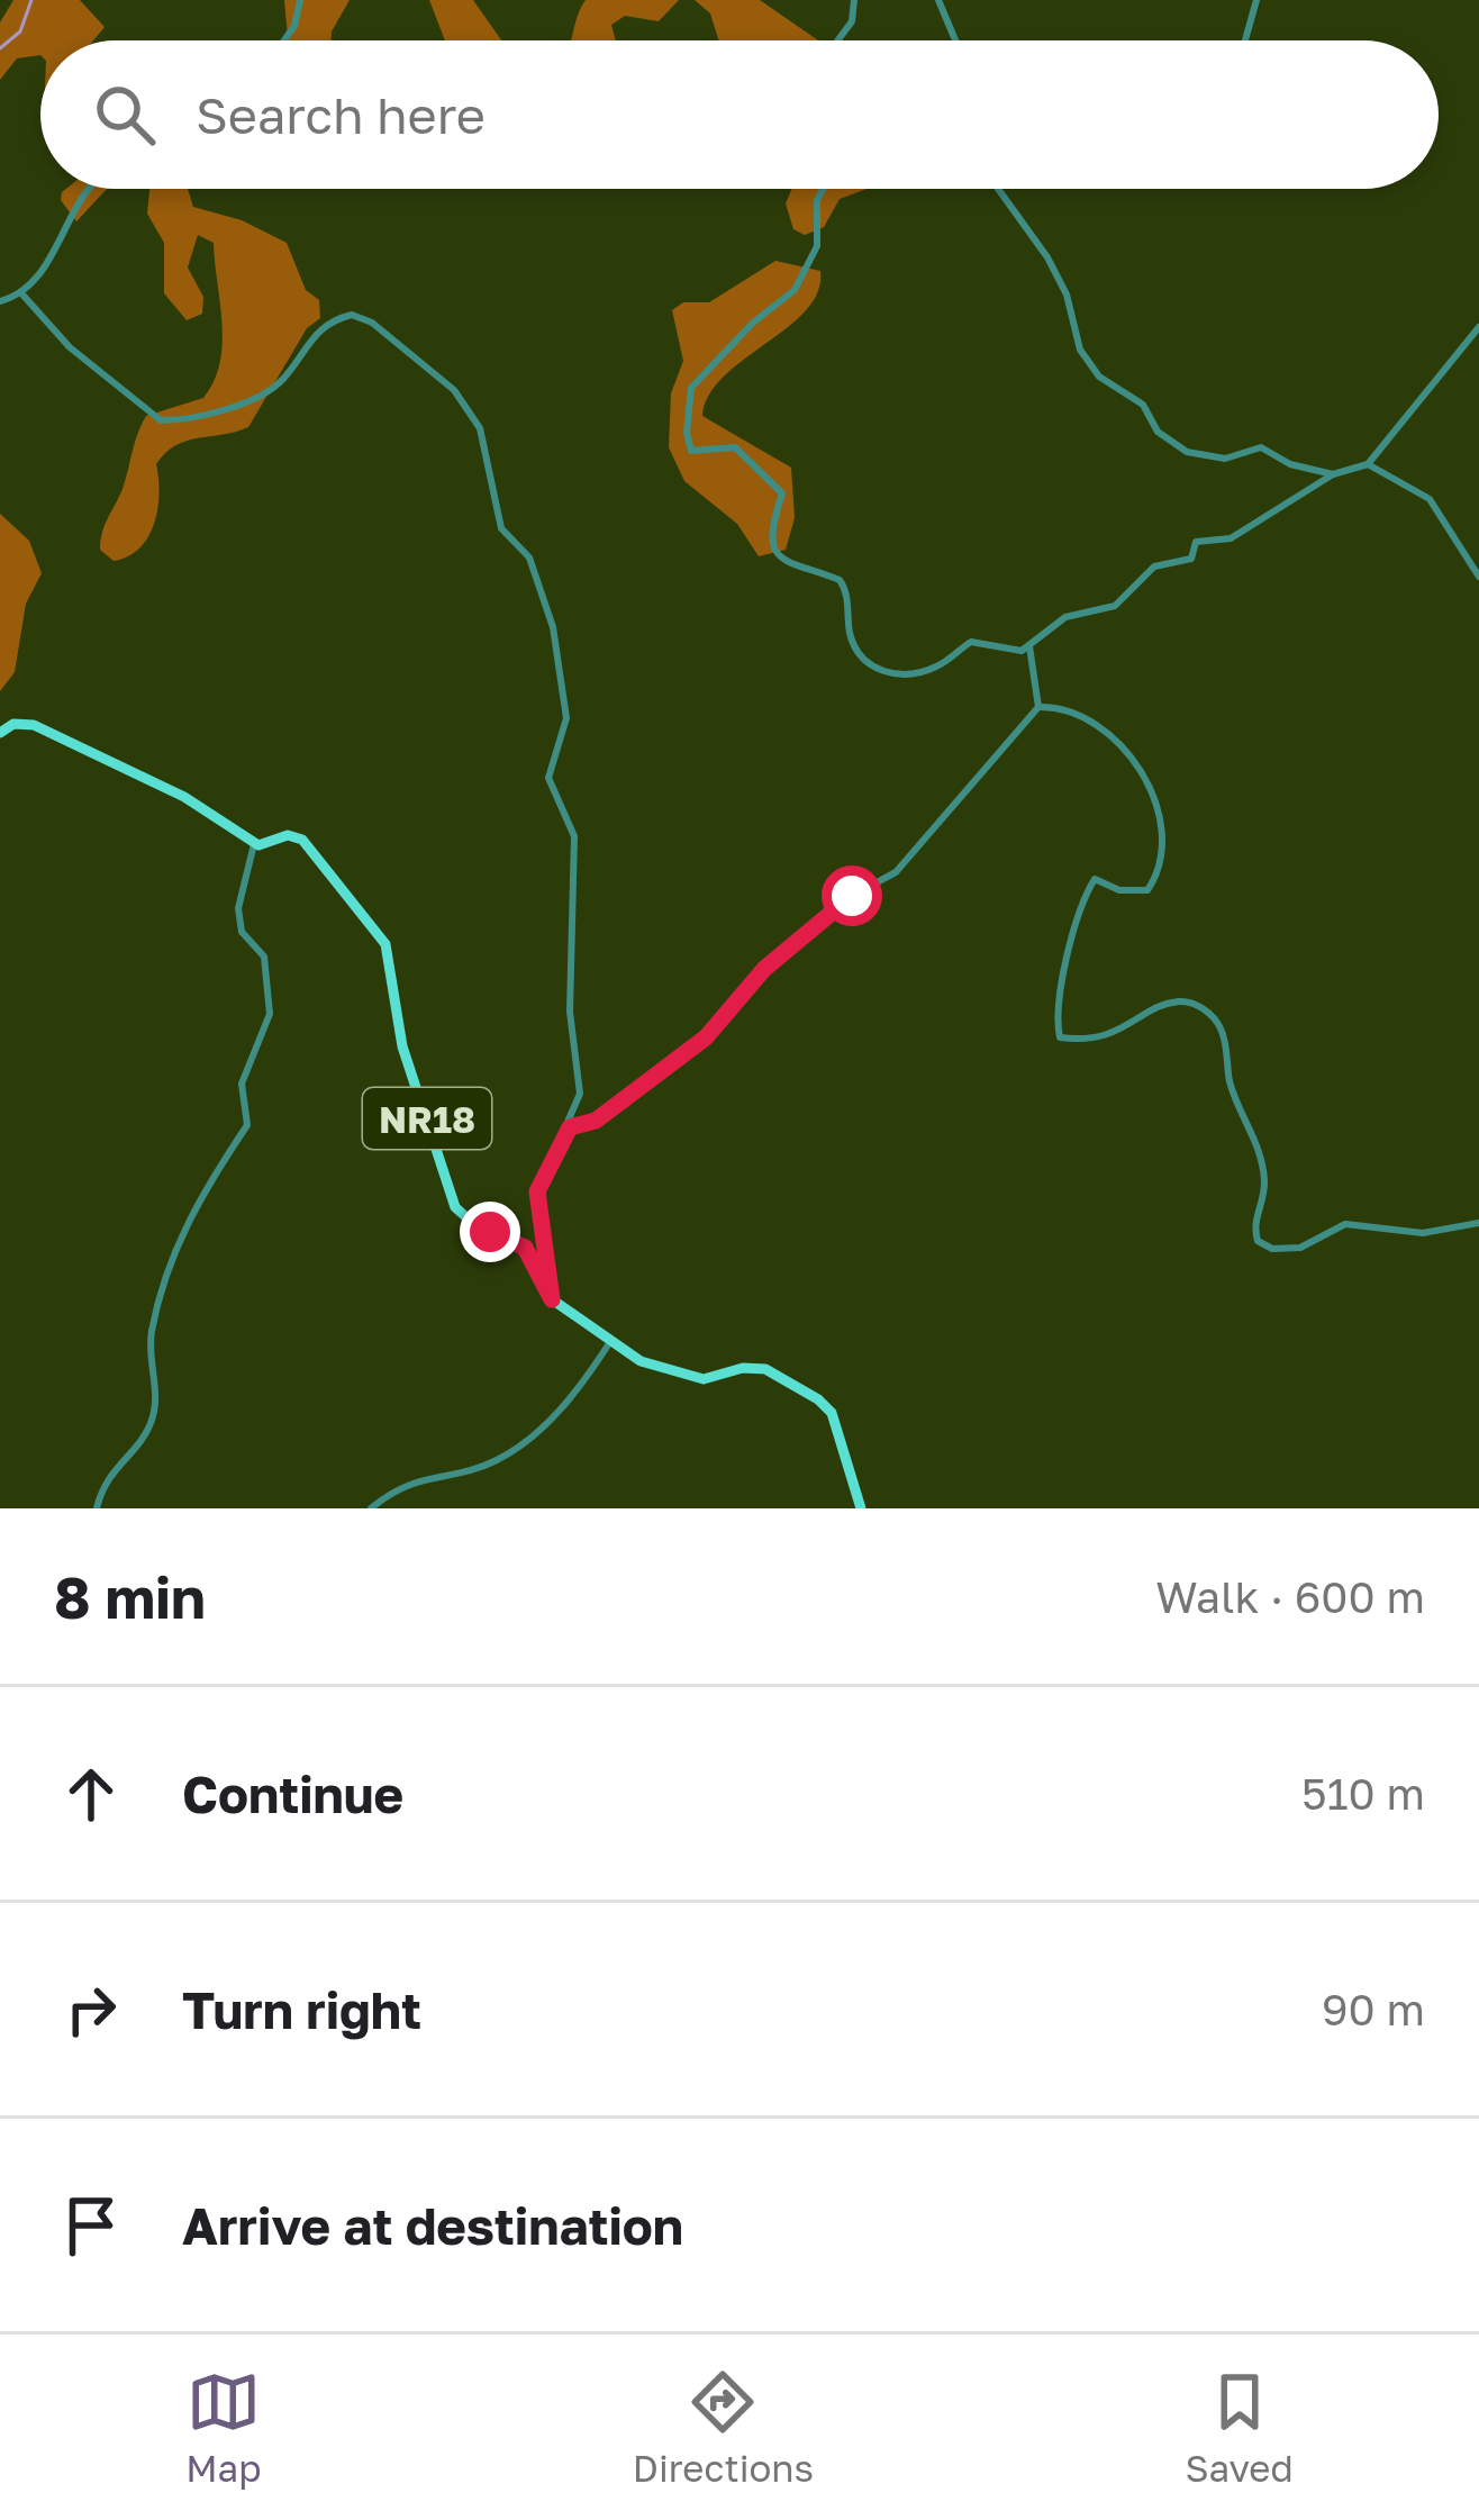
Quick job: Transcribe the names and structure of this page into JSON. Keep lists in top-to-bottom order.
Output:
{
  "streets": {
    "main road": ["NR18"]
  },
  "page": {
    "search": "Search here",
    "heading": ["8 min", "Walk · 600 m"],
    "list": [
      ["Continue", "510 m"],
      ["Turn right", "90 m"],
      "Arrive at destination"
    ],
    "nav": ["Map", "Directions", "Saved"]
  }
}
